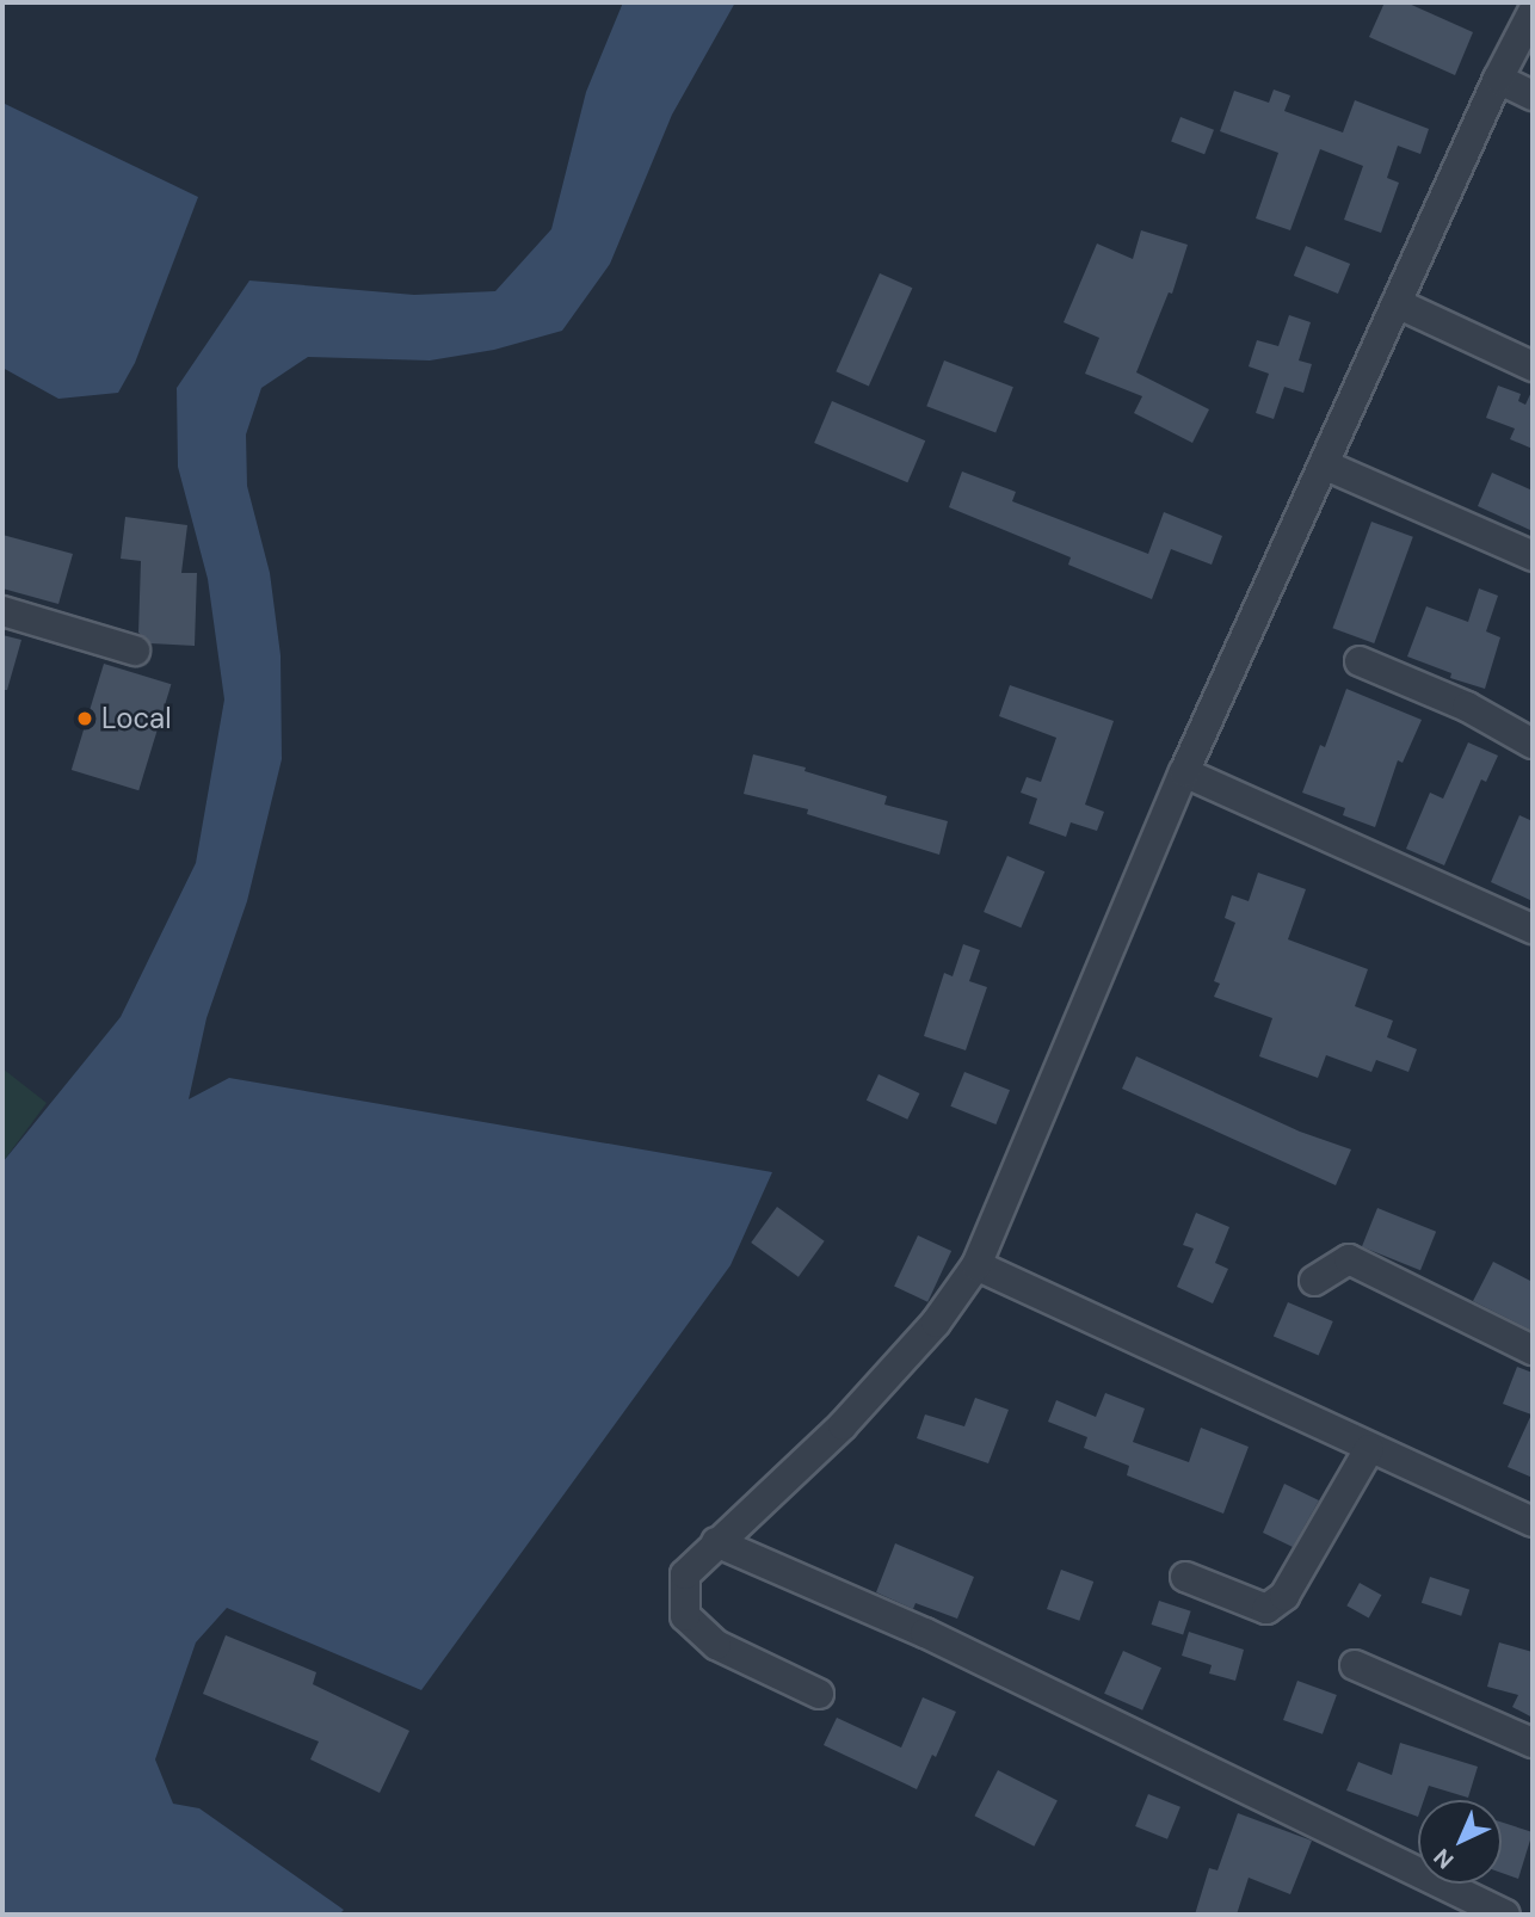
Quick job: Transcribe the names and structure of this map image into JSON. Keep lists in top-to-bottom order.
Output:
{
  "places": ["Local"],
  "north": "bottom left"
}
